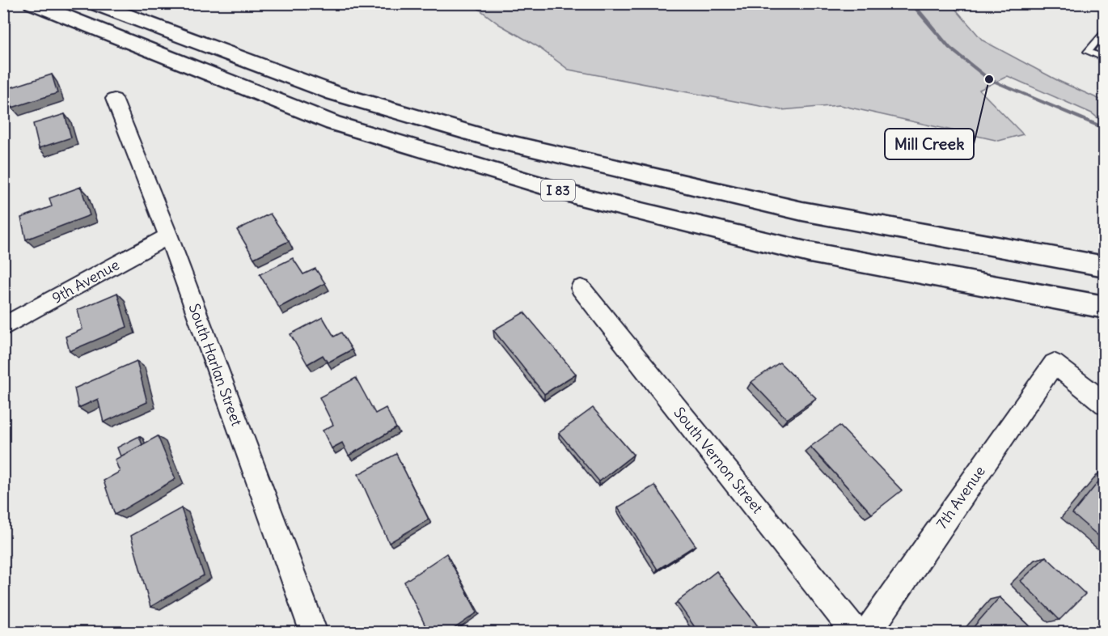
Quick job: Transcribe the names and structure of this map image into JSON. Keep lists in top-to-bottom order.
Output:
{
  "streets": {
    "highway": ["I 83"],
    "street": [
      "9th Avenue",
      "South Harlan Street",
      "South Vernon Street",
      "7th Avenue"
    ]
  },
  "crossings": [
    ["9th Avenue", "South Harlan Street"]
  ],
  "places": ["Mill Creek"]
}
